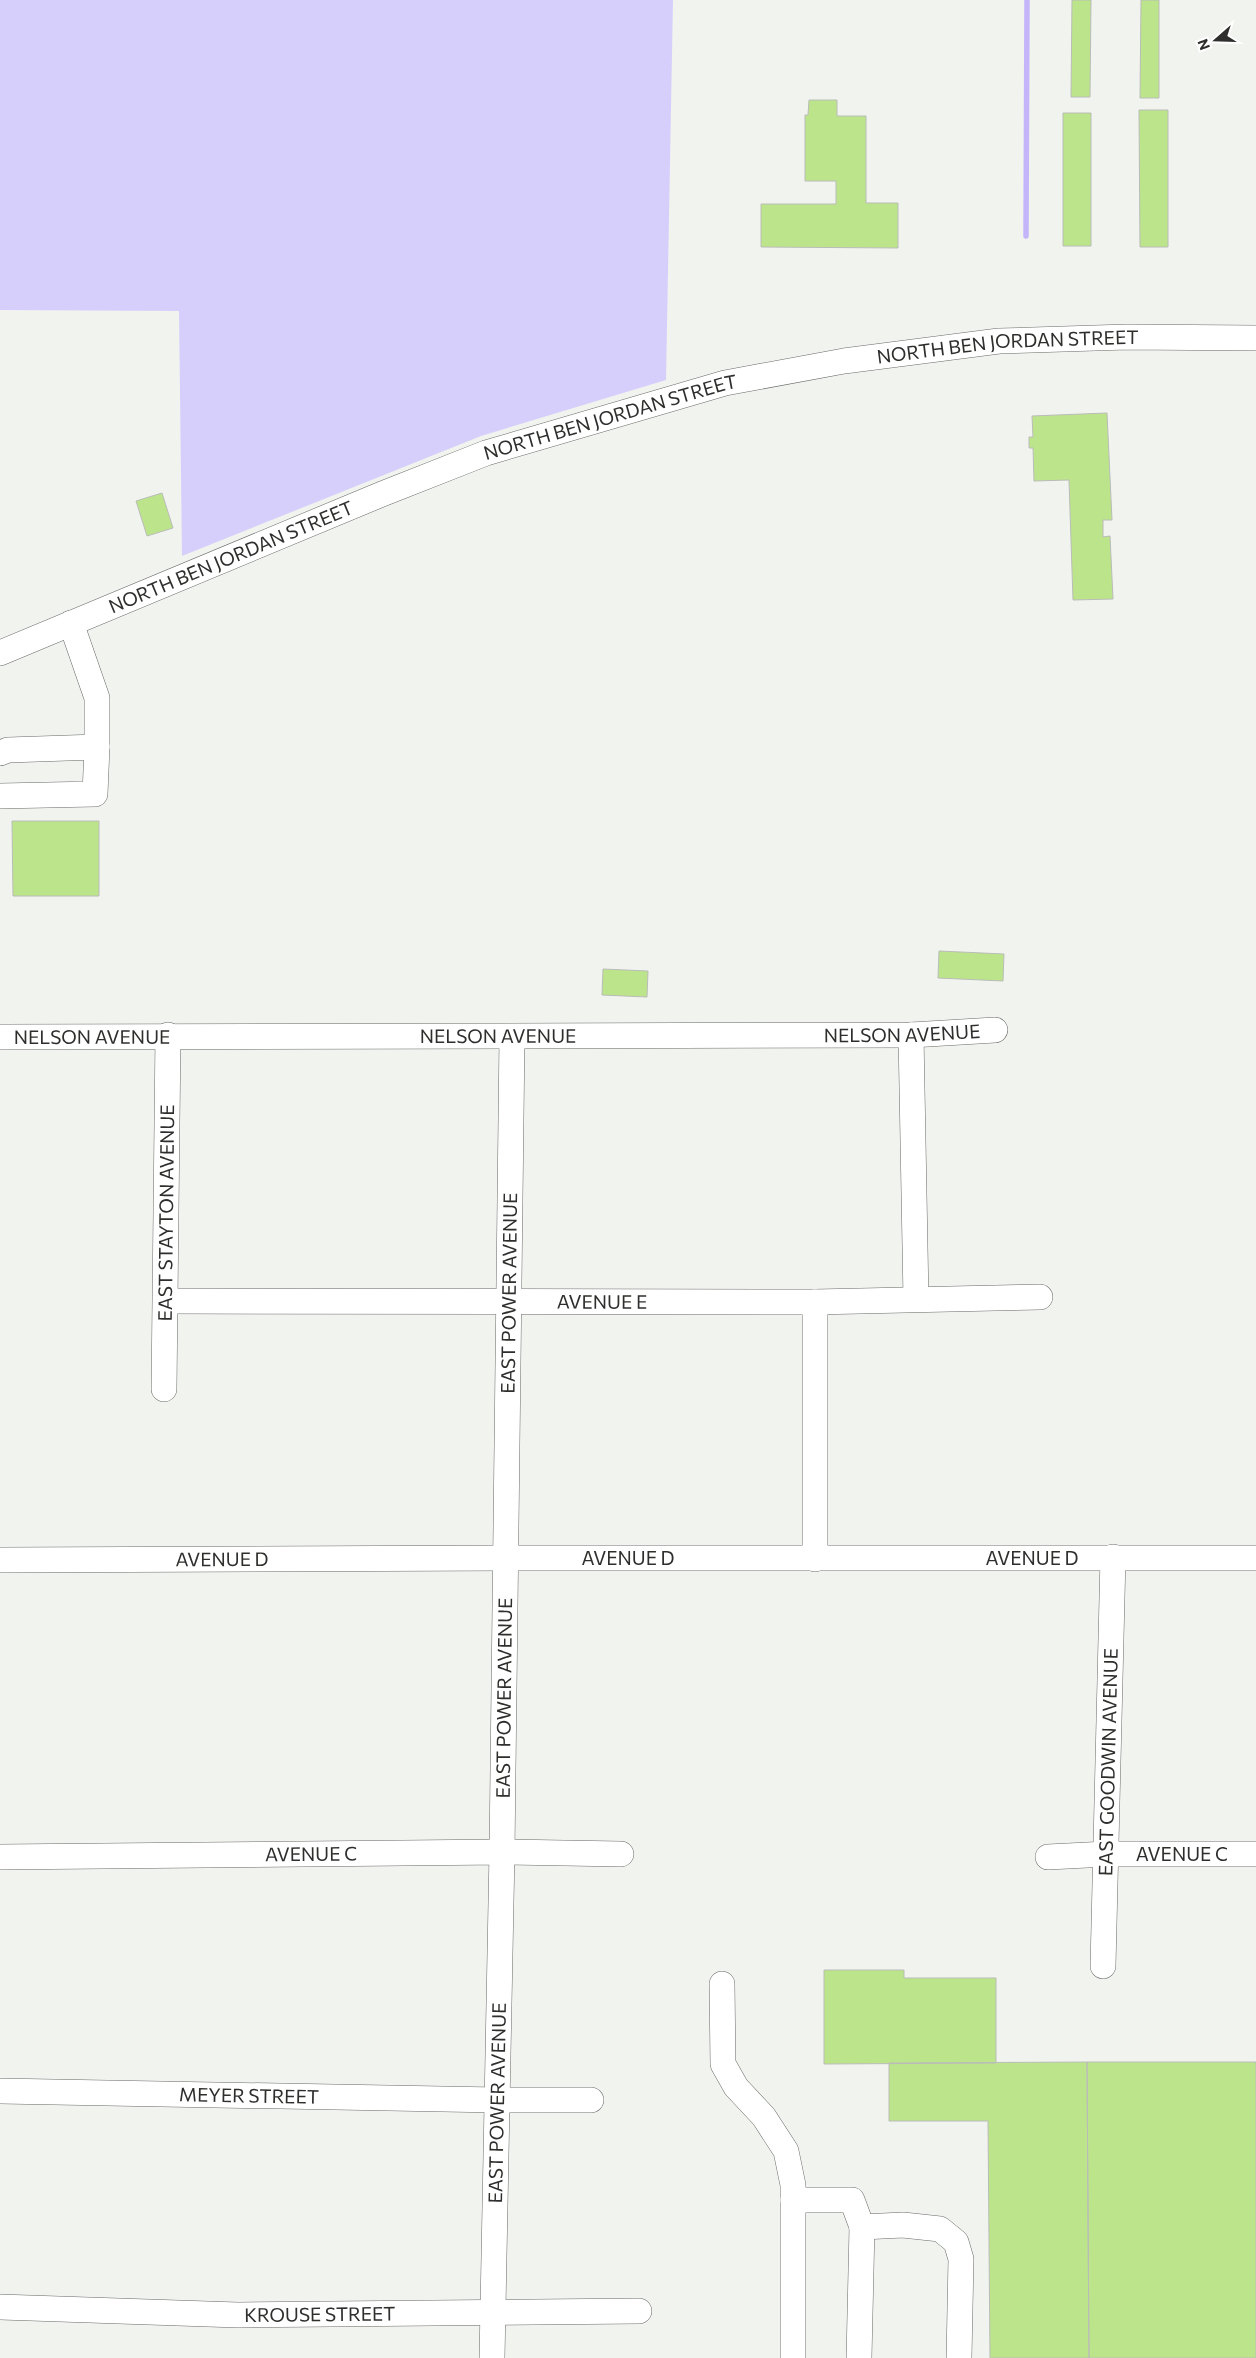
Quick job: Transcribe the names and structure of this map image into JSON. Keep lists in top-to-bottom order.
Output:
{
  "streets": {
    "street": [
      "NORTH BEN JORDAN STREET",
      "NELSON AVENUE",
      "EAST STAYTON AVENUE",
      "EAST POWER AVENUE",
      "AVENUE E",
      "AVENUE D",
      "EAST GOODWIN AVENUE",
      "AVENUE C",
      "MEYER STREET",
      "KROUSE STREET"
    ]
  },
  "crossings": [
    ["NELSON AVENUE", "EAST STAYTON AVENUE"],
    ["NELSON AVENUE", "EAST POWER AVENUE"],
    ["EAST STAYTON AVENUE", "AVENUE E"],
    ["EAST POWER AVENUE", "AVENUE E"],
    ["EAST POWER AVENUE", "AVENUE D"],
    ["EAST POWER AVENUE", "AVENUE C"],
    ["EAST POWER AVENUE", "MEYER STREET"],
    ["EAST POWER AVENUE", "KROUSE STREET"],
    ["AVENUE D", "EAST GOODWIN AVENUE"],
    ["EAST GOODWIN AVENUE", "AVENUE C"]
  ],
  "north": "left"
}
